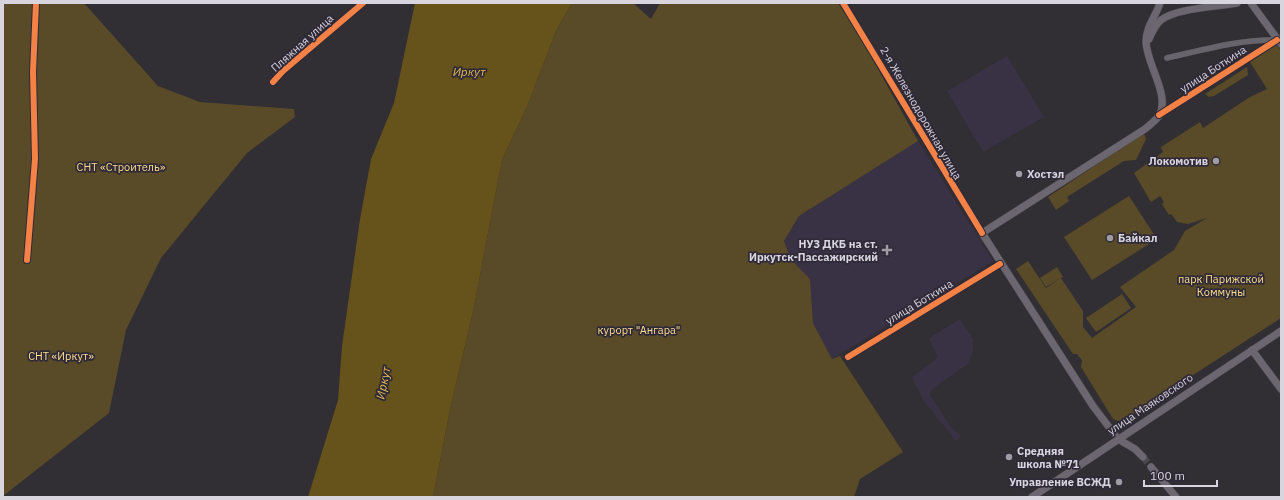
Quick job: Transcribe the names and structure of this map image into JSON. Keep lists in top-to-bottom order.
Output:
{
  "streets": {
    "main road": ["2-я Железнодорожная улица", "улица Маяковского"],
    "street": ["Пляжная улица", "улица Боткина"]
  },
  "crossings": [
    ["улица Боткина", "2-я Железнодорожная улица"],
    ["2-я Железнодорожная улица", "улица Маяковского"]
  ],
  "water": ["Иркут"],
  "parks": [
    "СНТ «Строитель»",
    "парк Парижской Коммуны",
    "курорт \"Ангара\"",
    "СНТ «Иркут»"
  ],
  "places": {
    "other": [
      "Локомотив",
      "Хостэл",
      "Байкал",
      "Средняя школа №71",
      "Управление ВСЖД"
    ],
    "health": ["НУЗ ДКБ на ст. Иркутск-Пассажирский"]
  },
  "scale_bar": "100 m"
}
